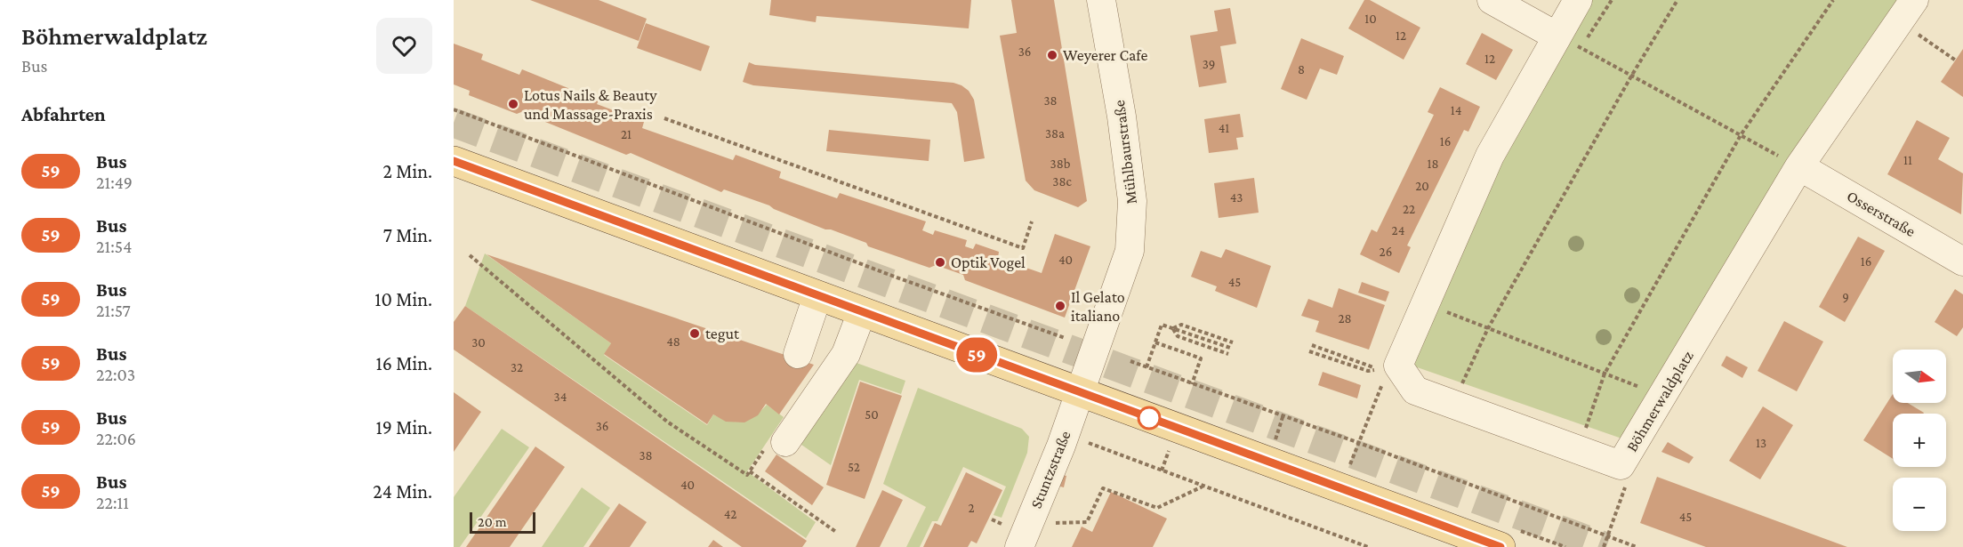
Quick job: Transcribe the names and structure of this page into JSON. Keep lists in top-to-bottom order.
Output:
{
  "streets": {
    "street": [
      "Mühlbaurstraße",
      "Osserstraße",
      "Böhmerwaldplatz",
      "Stuntzstraße"
    ]
  },
  "crossings": [
    ["Mühlbaurstraße", "Stuntzstraße"],
    ["Osserstraße", "Böhmerwaldplatz"]
  ],
  "places": [
    "Weyerer Cafe",
    "Lotus Nails & Beauty und Massage-Praxis",
    "Optik Vogel",
    "Il Gelato italiano",
    "tegut"
  ],
  "lines": ["bus line 59"],
  "house_numbers": [
    "10",
    "12",
    "36",
    "12",
    "39",
    "8",
    "38",
    "14",
    "41",
    "38a",
    "21",
    "16",
    "11",
    "38b",
    "18",
    "38c",
    "20",
    "43",
    "22",
    "24",
    "26",
    "40",
    "16",
    "45",
    "9",
    "28",
    "48",
    "30",
    "32",
    "34",
    "50",
    "36",
    "13",
    "38",
    "52",
    "40",
    "2",
    "42",
    "45"
  ],
  "scale_bar": "20 m",
  "north": "right",
  "page": {
    "heading": [
      ["Böhmerwaldplatz", "Bus"],
      "Abfahrten"
    ],
    "on_map": "59",
    "list": [
      {
        "mark": "59",
        "name": "Bus",
        "note": "21:49",
        "value": "2 Min."
      },
      {
        "mark": "59",
        "name": "Bus",
        "note": "21:54",
        "value": "7 Min."
      },
      {
        "mark": "59",
        "name": "Bus",
        "note": "21:57",
        "value": "10 Min."
      },
      {
        "mark": "59",
        "name": "Bus",
        "note": "22:03",
        "value": "16 Min."
      },
      {
        "mark": "59",
        "name": "Bus",
        "note": "22:06",
        "value": "19 Min."
      },
      {
        "mark": "59",
        "name": "Bus",
        "note": "22:11",
        "value": "24 Min."
      }
    ],
    "map_buttons": ["+", "−"],
    "scale": "20 m"
  }
}
